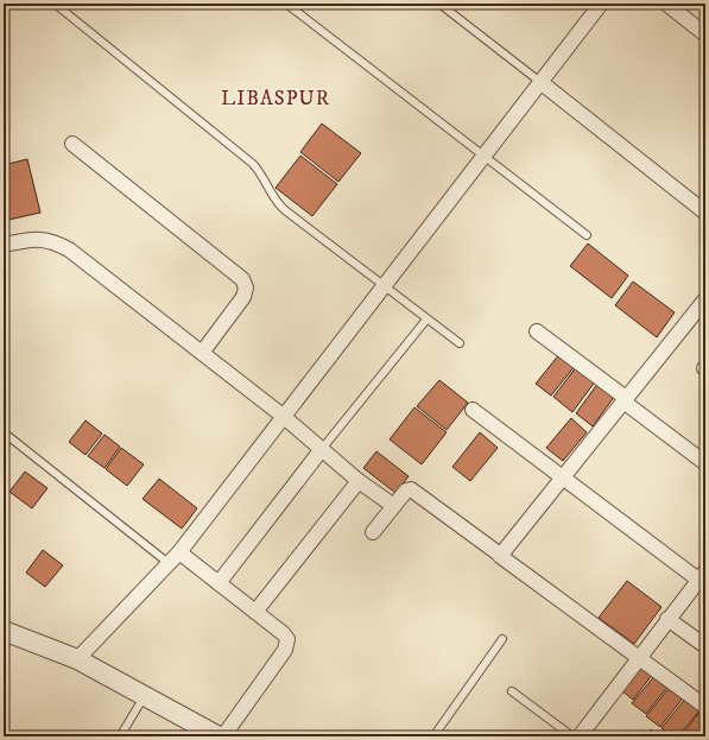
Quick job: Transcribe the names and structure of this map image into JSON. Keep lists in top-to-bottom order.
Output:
{
  "districts": ["LIBASPUR"]
}
